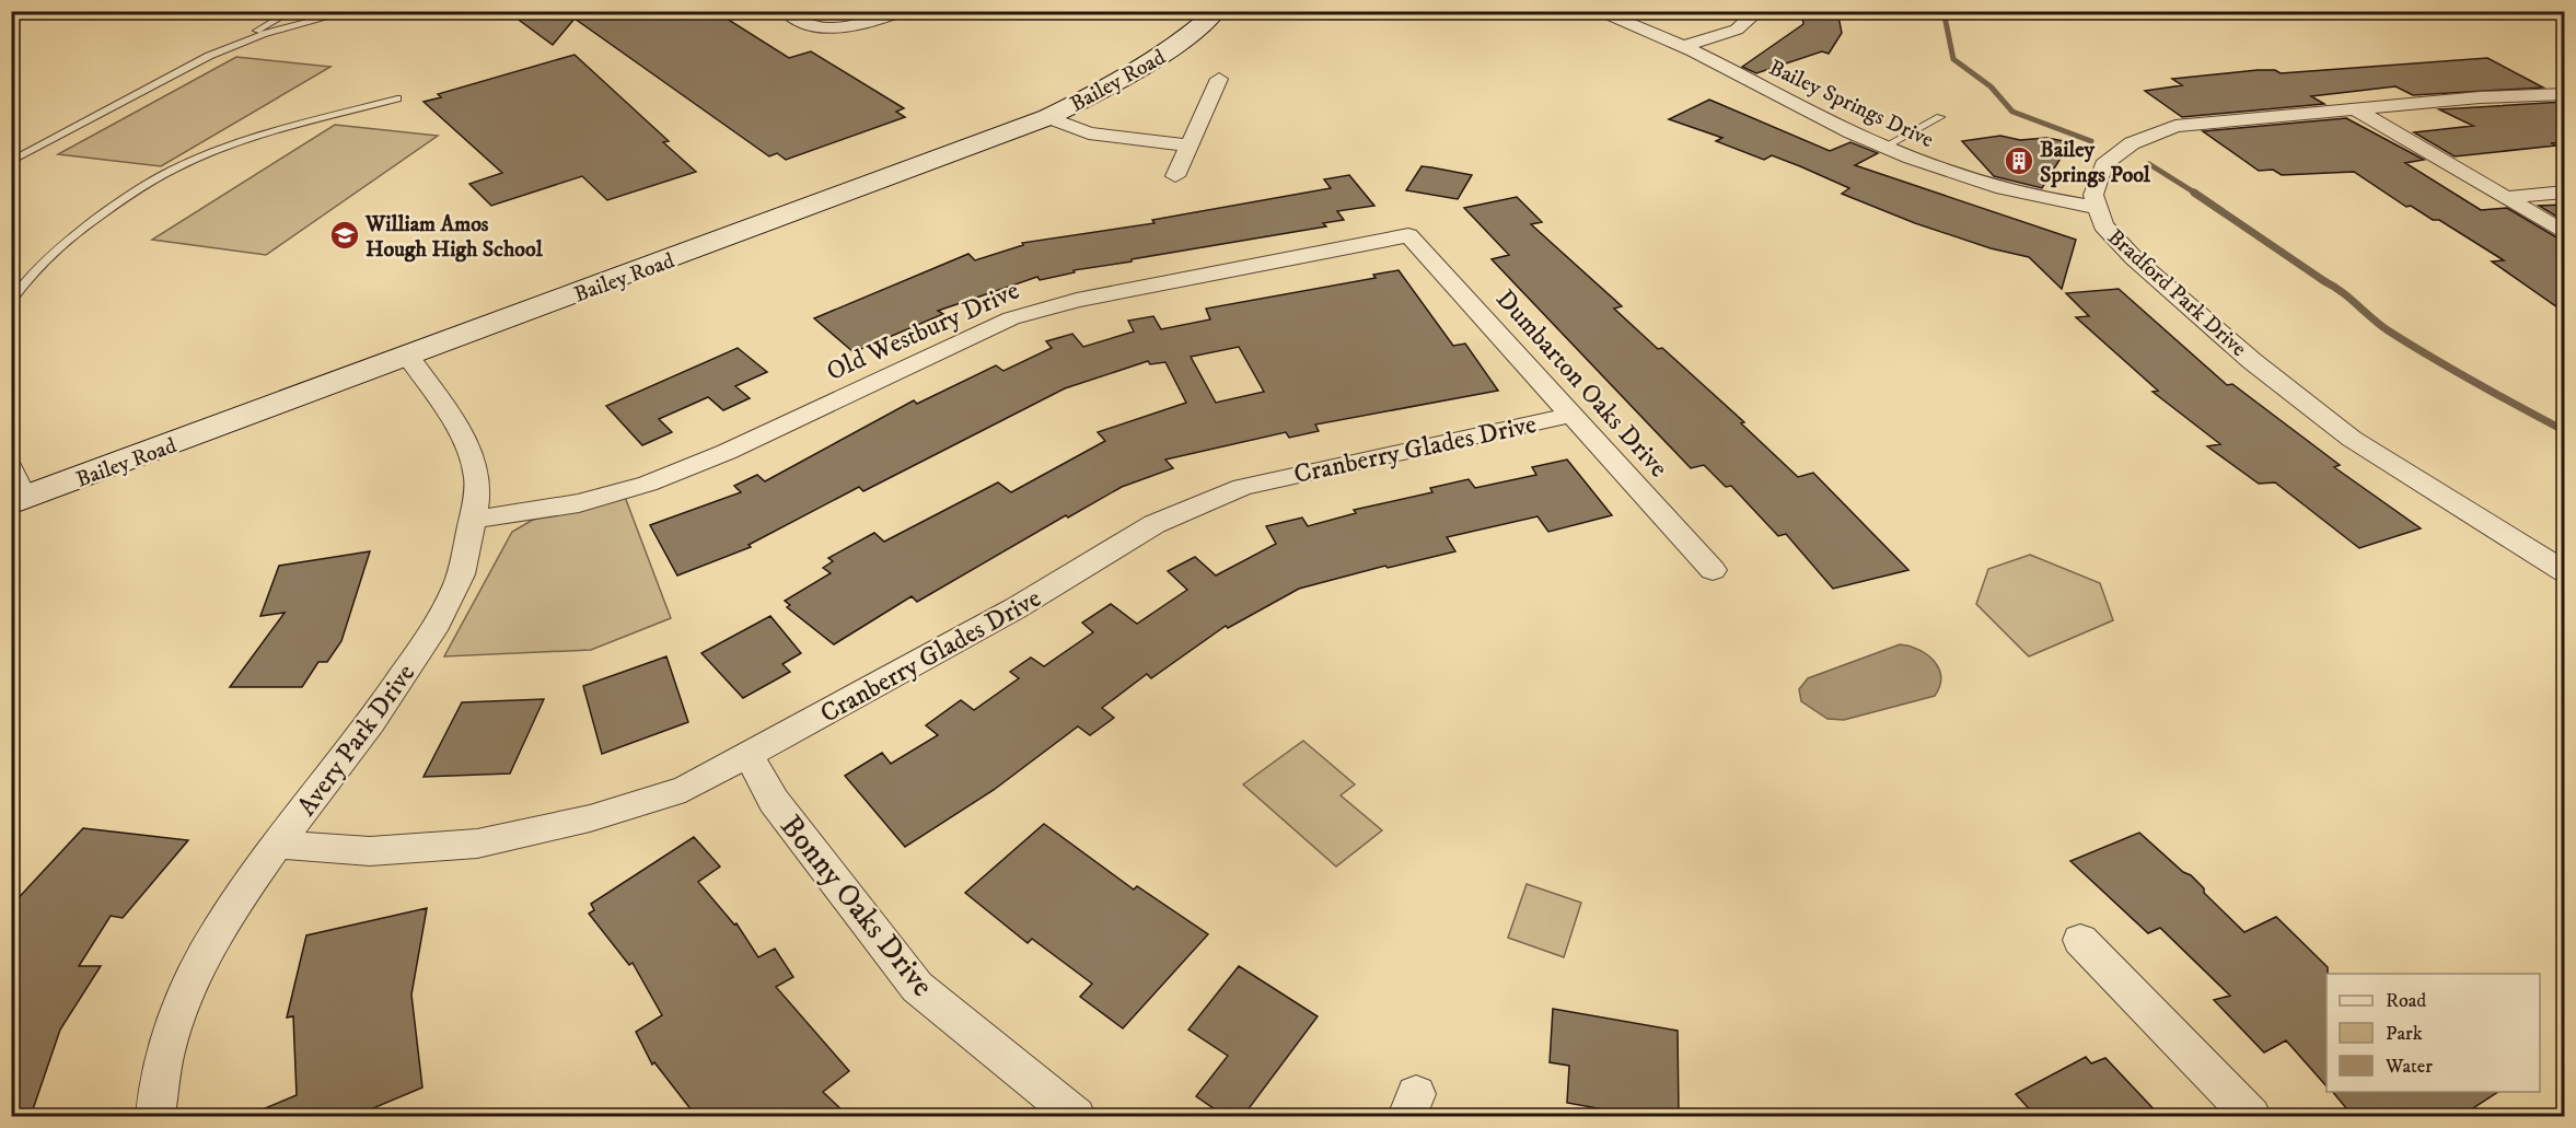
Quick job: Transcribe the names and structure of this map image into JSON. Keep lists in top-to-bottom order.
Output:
{
  "streets": {
    "street": [
      "Bailey Road",
      "Bailey Springs Drive",
      "Bradford Park Drive",
      "Old Westbury Drive",
      "Dumbarton Oaks Drive",
      "Cranberry Glades Drive",
      "Avery Park Drive",
      "Bonny Oaks Drive"
    ]
  },
  "crossings": [
    ["Bailey Road", "Avery Park Drive"],
    ["Bailey Springs Drive", "Bradford Park Drive"],
    ["Old Westbury Drive", "Dumbarton Oaks Drive"],
    ["Old Westbury Drive", "Avery Park Drive"],
    ["Dumbarton Oaks Drive", "Cranberry Glades Drive"],
    ["Cranberry Glades Drive", "Avery Park Drive"],
    ["Cranberry Glades Drive", "Bonny Oaks Drive"]
  ],
  "places": {
    "building": ["Bailey Springs Pool"],
    "school or university": ["William Amos Hough High School"]
  },
  "legend": ["Road", "Park", "Water"]
}
